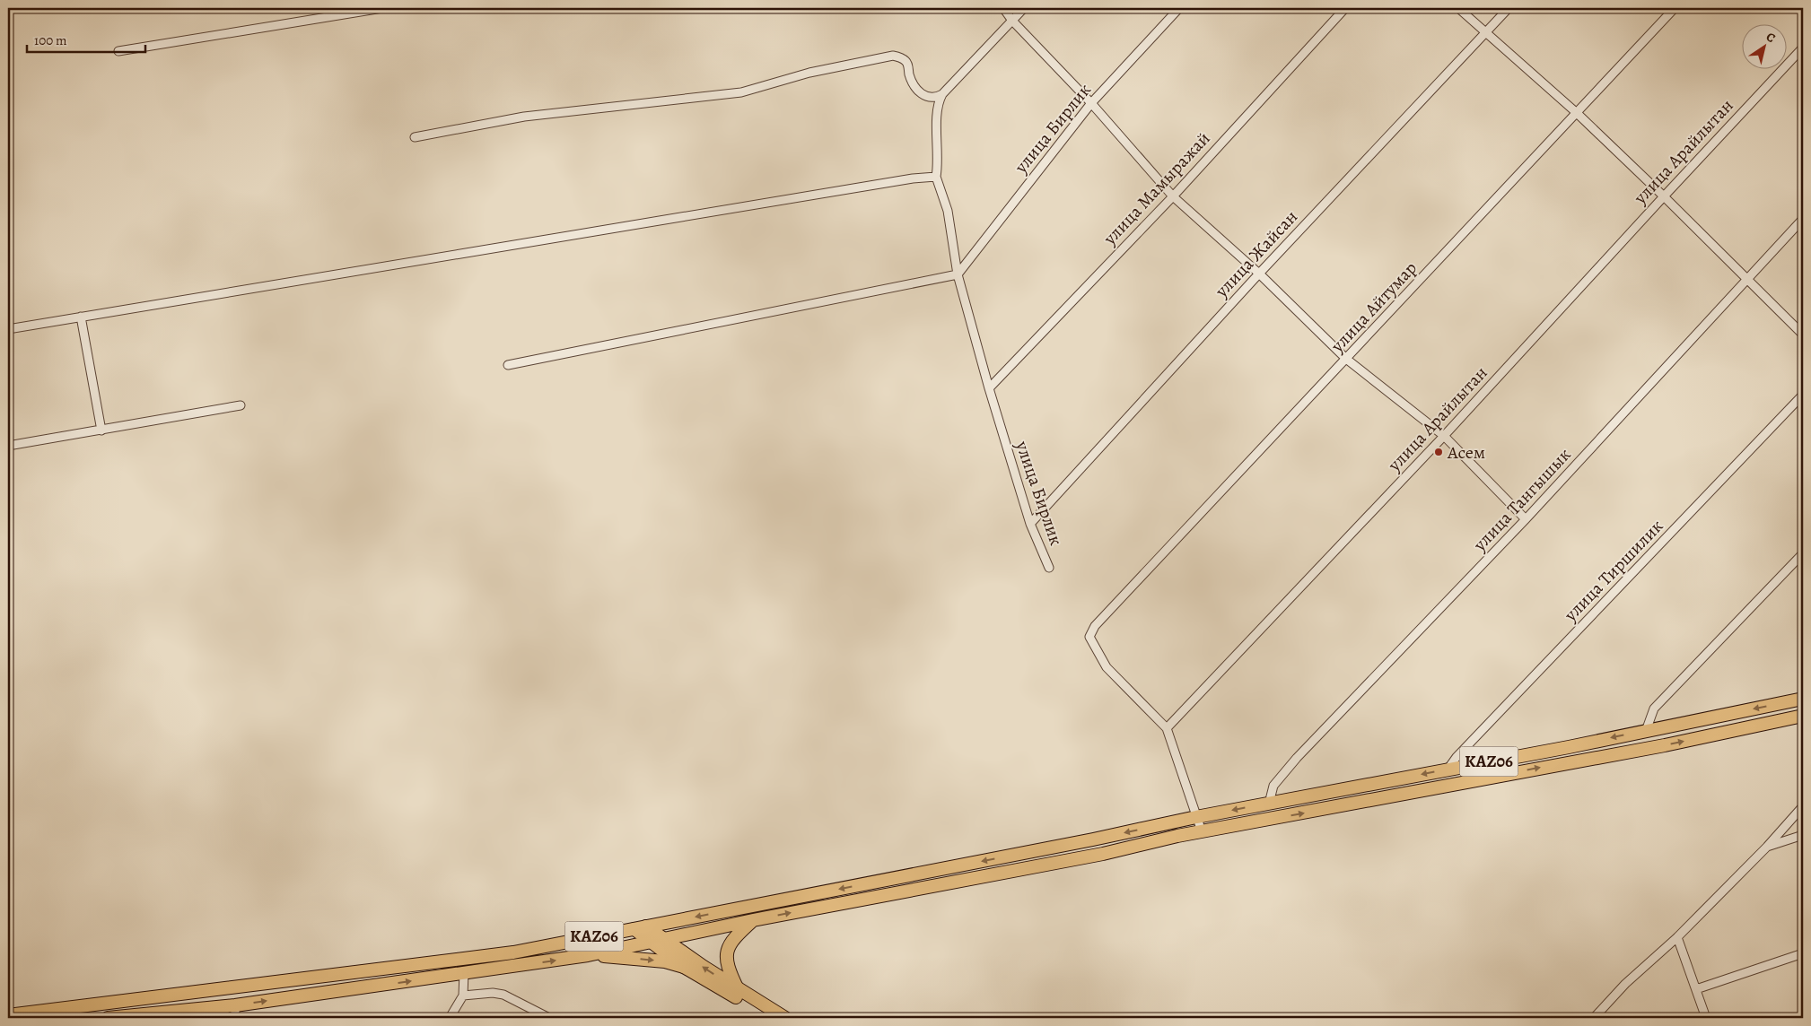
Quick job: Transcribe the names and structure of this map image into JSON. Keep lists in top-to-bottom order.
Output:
{
  "streets": {
    "main road": ["KАZ06"],
    "street": [
      "улица Бирлик",
      "улица Арайлытан",
      "улица Мамыражай",
      "улица Жайсан",
      "улица Айтумар",
      "улица Тангышык",
      "улица Тиршилик"
    ]
  },
  "crossings": [
    ["улица Бирлик", "улица Мамыражай"],
    ["улица Бирлик", "улица Жайсан"],
    ["улица Арайлытан", "улица Айтумар"],
    ["улица Тангышык", "KАZ06"],
    ["улица Тиршилик", "KАZ06"]
  ],
  "places": ["Асем"],
  "scale_bar": "100 m",
  "north": "top right"
}
